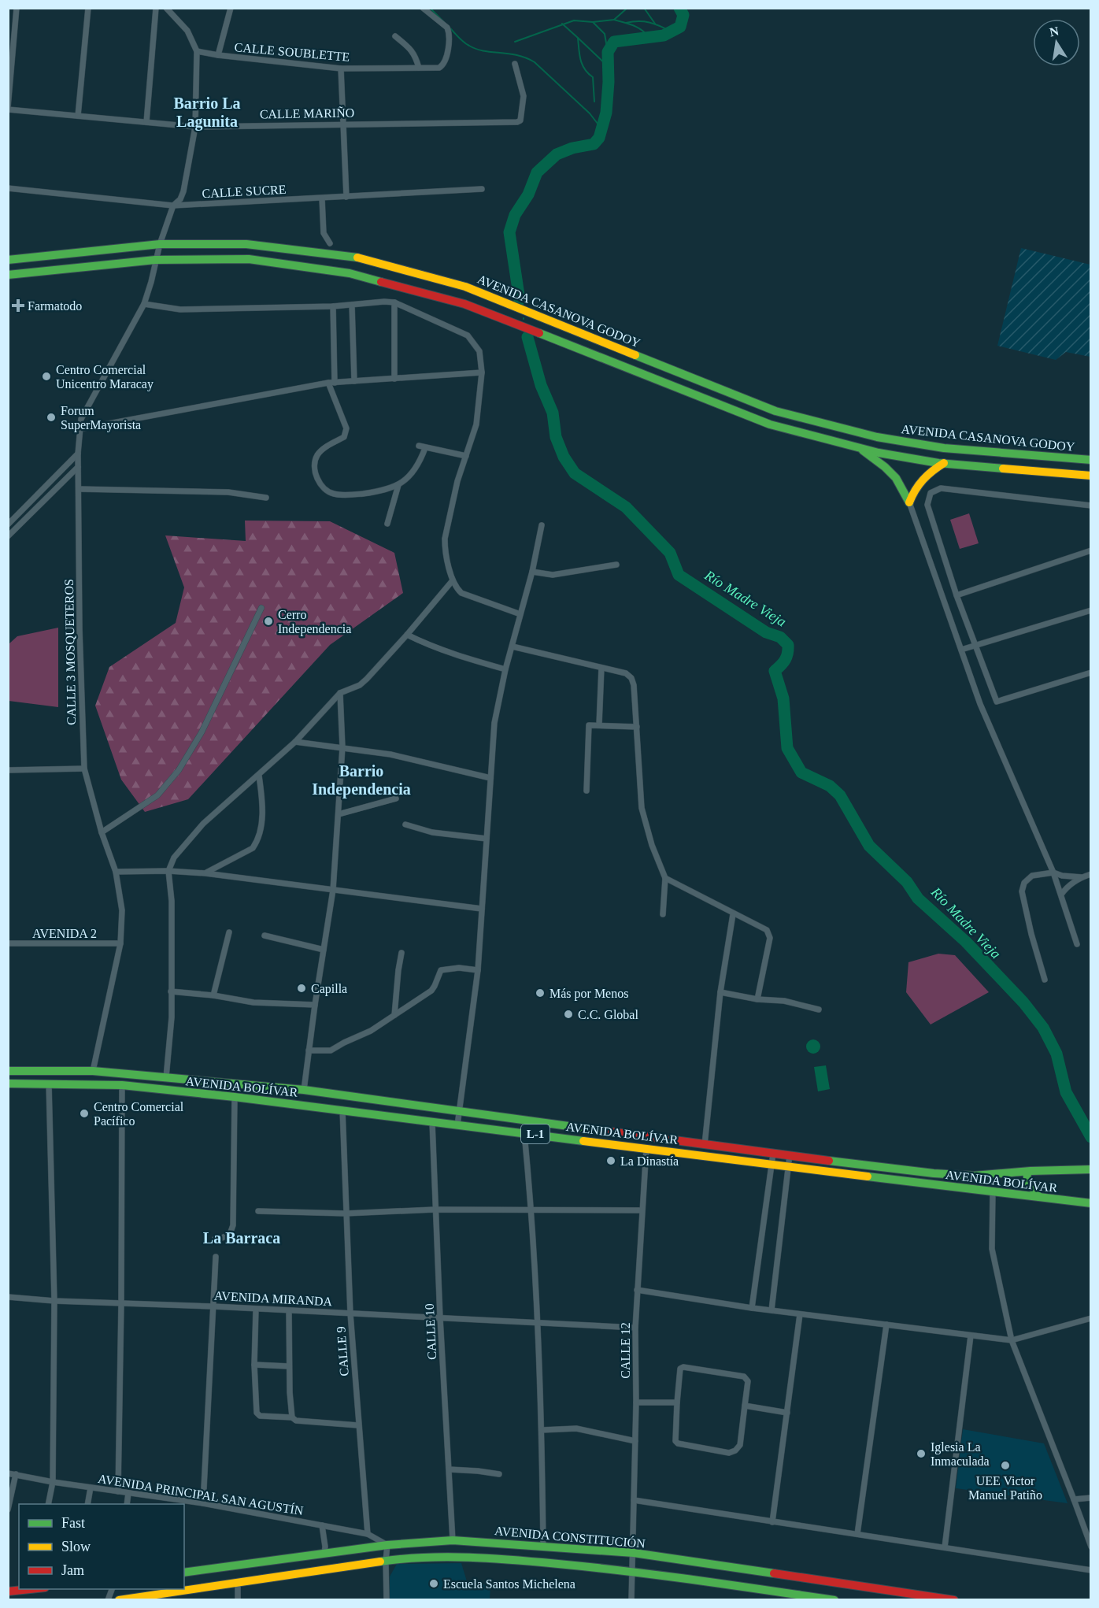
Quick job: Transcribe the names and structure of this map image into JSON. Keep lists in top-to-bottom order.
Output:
{
  "streets": {
    "street": [
      "CALLE SOUBLETTE",
      "CALLE MARIÑO",
      "CALLE SUCRE",
      "AVENIDA CASANOVA GODOY",
      "CALLE 3 MOSQUETEROS",
      "AVENIDA 2",
      "AVENIDA BOLÍVAR",
      "L-1",
      "AVENIDA MIRANDA",
      "CALLE 10",
      "CALLE 12",
      "CALLE 9",
      "AVENIDA PRINCIPAL SAN AGUSTÍN",
      "AVENIDA CONSTITUCIÓN"
    ]
  },
  "crossings": [
    ["CALLE SOUBLETTE", "CALLE 3 MOSQUETEROS"],
    ["CALLE MARIÑO", "CALLE 3 MOSQUETEROS"],
    ["CALLE SUCRE", "CALLE 3 MOSQUETEROS"],
    ["AVENIDA CASANOVA GODOY", "CALLE 3 MOSQUETEROS"],
    ["CALLE 3 MOSQUETEROS", "AVENIDA 2"],
    ["CALLE 3 MOSQUETEROS", "AVENIDA BOLÍVAR"],
    ["AVENIDA BOLÍVAR", "CALLE 10"],
    ["AVENIDA BOLÍVAR", "CALLE 12"],
    ["AVENIDA BOLÍVAR", "CALLE 9"],
    ["AVENIDA MIRANDA", "CALLE 10"],
    ["AVENIDA MIRANDA", "CALLE 12"],
    ["AVENIDA MIRANDA", "CALLE 9"],
    ["CALLE 10", "AVENIDA CONSTITUCIÓN"],
    ["CALLE 12", "AVENIDA CONSTITUCIÓN"],
    ["CALLE 9", "AVENIDA PRINCIPAL SAN AGUSTÍN"],
    ["AVENIDA PRINCIPAL SAN AGUSTÍN", "AVENIDA CONSTITUCIÓN"]
  ],
  "districts": ["Barrio La Lagunita", "Barrio Independencia", "La Barraca"],
  "water": ["Río Madre Vieja"],
  "places": {
    "health": ["Farmatodo"],
    "other": [
      "Centro Comercial Unicentro Maracay",
      "Forum SuperMayorista",
      "Cerro Independencia",
      "Capilla",
      "Más por Menos",
      "C.C. Global",
      "Centro Comercial Pacífico",
      "La Dinastía",
      "Iglesia La Inmaculada",
      "UEE Victor Manuel Patiño",
      "Escuela Santos Michelena"
    ]
  },
  "legend": ["Fast", "Slow", "Jam"],
  "north": "top"
}
